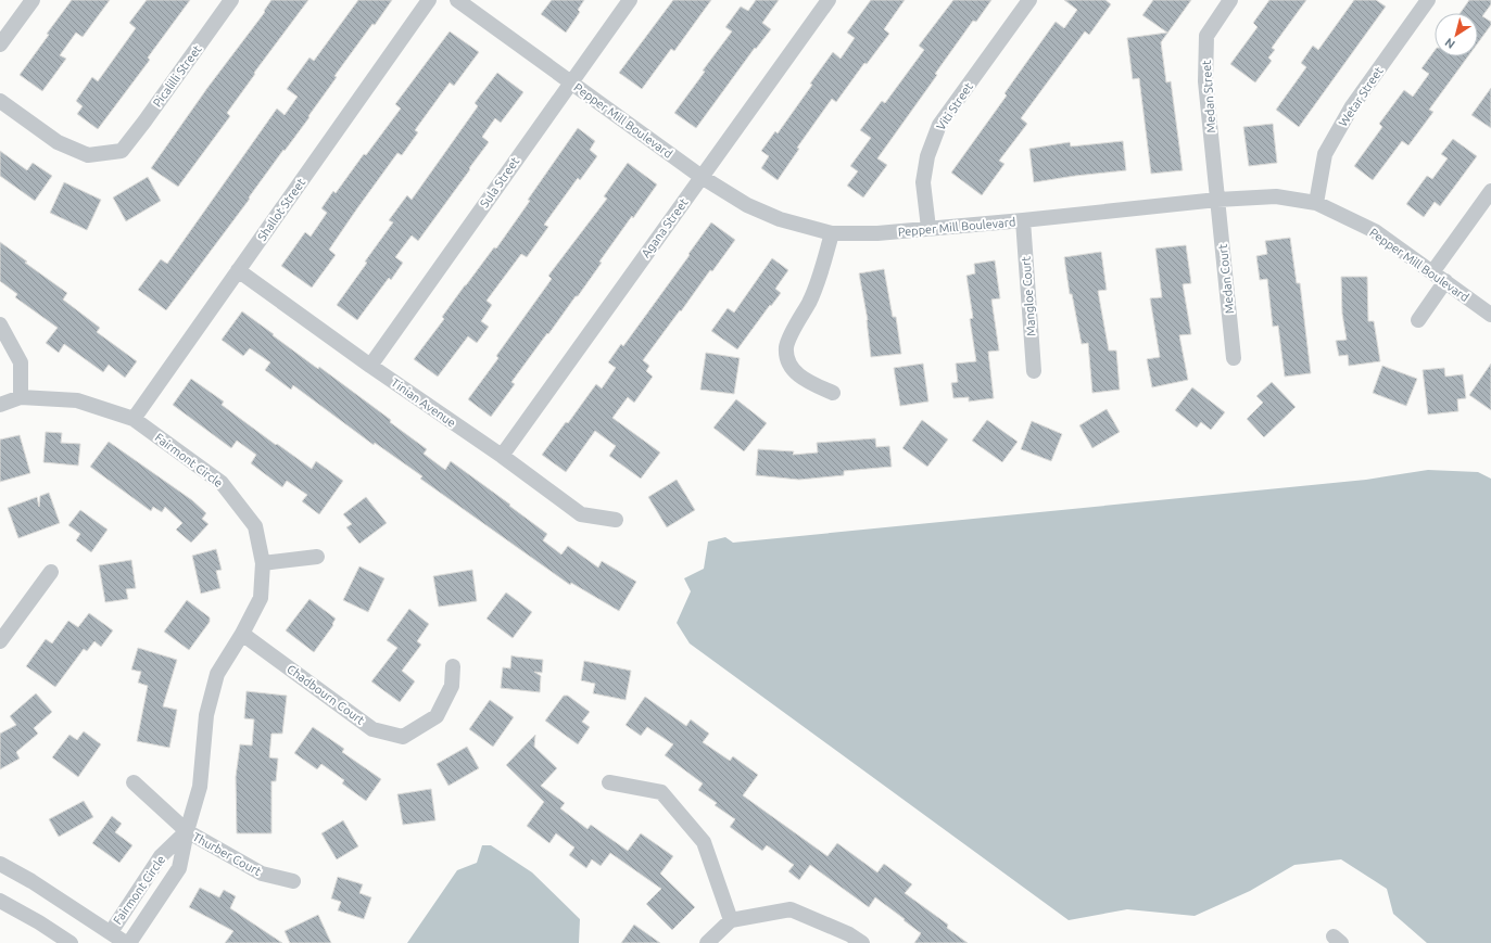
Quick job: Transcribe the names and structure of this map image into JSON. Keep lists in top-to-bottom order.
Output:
{
  "streets": {
    "street": [
      "Picalilli Street",
      "Medan Street",
      "Wetar Street",
      "Viti Street",
      "Pepper Mill Boulevard",
      "Sula Street",
      "Shallot Street",
      "Agana Street",
      "Medan Court",
      "Mangloe Court",
      "Tinian Avenue",
      "Fairmont Circle",
      "Chadbourn Court",
      "Thurber Court"
    ]
  },
  "crossings": [
    ["Medan Street", "Pepper Mill Boulevard"],
    ["Medan Street", "Medan Court"],
    ["Wetar Street", "Pepper Mill Boulevard"],
    ["Viti Street", "Pepper Mill Boulevard"],
    ["Pepper Mill Boulevard", "Sula Street"],
    ["Pepper Mill Boulevard", "Agana Street"],
    ["Pepper Mill Boulevard", "Medan Court"],
    ["Pepper Mill Boulevard", "Mangloe Court"],
    ["Sula Street", "Tinian Avenue"],
    ["Shallot Street", "Tinian Avenue"],
    ["Shallot Street", "Fairmont Circle"],
    ["Agana Street", "Tinian Avenue"],
    ["Fairmont Circle", "Chadbourn Court"],
    ["Fairmont Circle", "Thurber Court"]
  ],
  "north": "bottom left"
}
